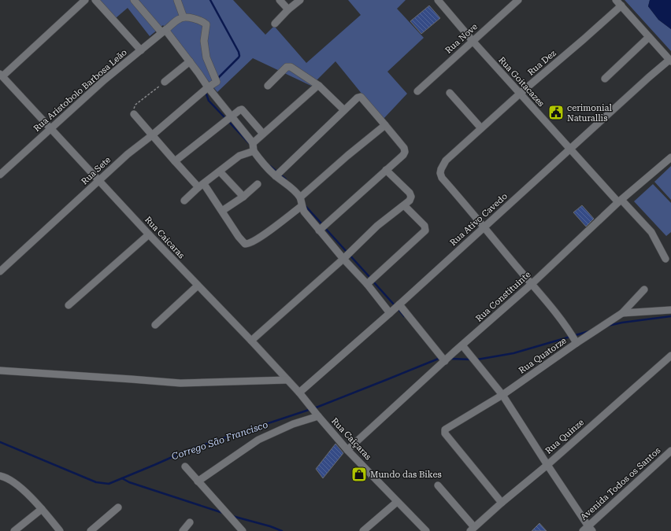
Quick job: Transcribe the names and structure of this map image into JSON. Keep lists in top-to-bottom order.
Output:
{
  "streets": {
    "street": [
      "Rua Nove",
      "Rua Dez",
      "Rua Goitacazes",
      "Rua Aristobolo Barbosa Leão",
      "Rua Sete",
      "Rua Ativo Cavedo",
      "Rua Caicaras",
      "Rua Constituinte",
      "Rua Quatorze",
      "Rua Quinze",
      "Rua Caiçaras",
      "Avenida Todos os Santos"
    ]
  },
  "crossings": [
    ["Rua Nove", "Rua Goitacazes"],
    ["Rua Dez", "Rua Goitacazes"],
    ["Rua Dez", "Rua Ativo Cavedo"],
    ["Rua Goitacazes", "Rua Ativo Cavedo"],
    ["Rua Goitacazes", "Rua Constituinte"],
    ["Rua Aristobolo Barbosa Leão", "Rua Sete"],
    ["Rua Aristobolo Barbosa Leão", "Rua Caicaras"],
    ["Rua Sete", "Rua Caicaras"],
    ["Rua Ativo Cavedo", "Rua Caicaras"],
    ["Rua Caicaras", "Rua Caiçaras"],
    ["Rua Constituinte", "Rua Caiçaras"],
    ["Rua Quatorze", "Rua Quinze"]
  ],
  "water": ["Corrego São Francisco"],
  "places": {
    "public building": ["cerimonial Naturallis"],
    "shop": ["Mundo das Bikes"]
  }
}
